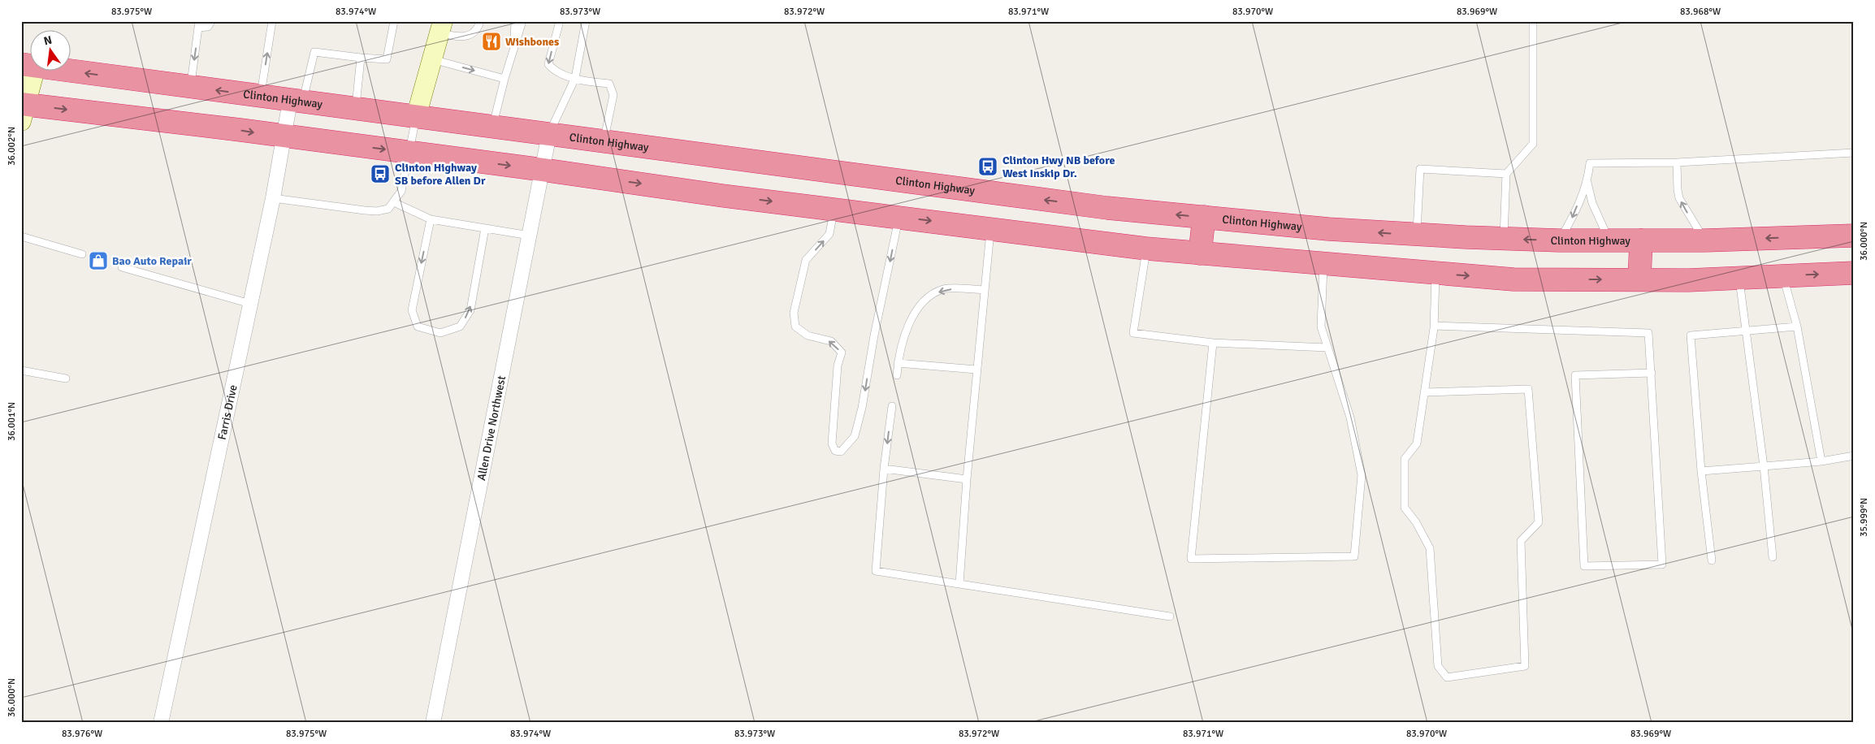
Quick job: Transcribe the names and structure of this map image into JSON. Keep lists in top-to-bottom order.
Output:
{
  "streets": {
    "highway": ["Clinton Highway"],
    "street": ["Farris Drive", "Allen Drive Northwest"]
  },
  "crossings": [
    ["Clinton Highway", "Farris Drive"],
    ["Clinton Highway", "Allen Drive Northwest"]
  ],
  "places": {
    "restaurant": ["Wishbones"],
    "bus stop": ["Clinton Hwy NB before West Inskip Dr.", "Clinton Highway SB before Allen Dr"],
    "shop": ["Bao Auto Repair"]
  },
  "north": "top",
  "coordinates": [
    "83.975°W",
    "83.974°W",
    "83.973°W",
    "83.972°W",
    "83.971°W",
    "83.970°W",
    "83.969°W",
    "83.968°W",
    "36.002°N",
    "36.000°N",
    "36.001°N",
    "35.999°N",
    "83.976°W"
  ]
}
